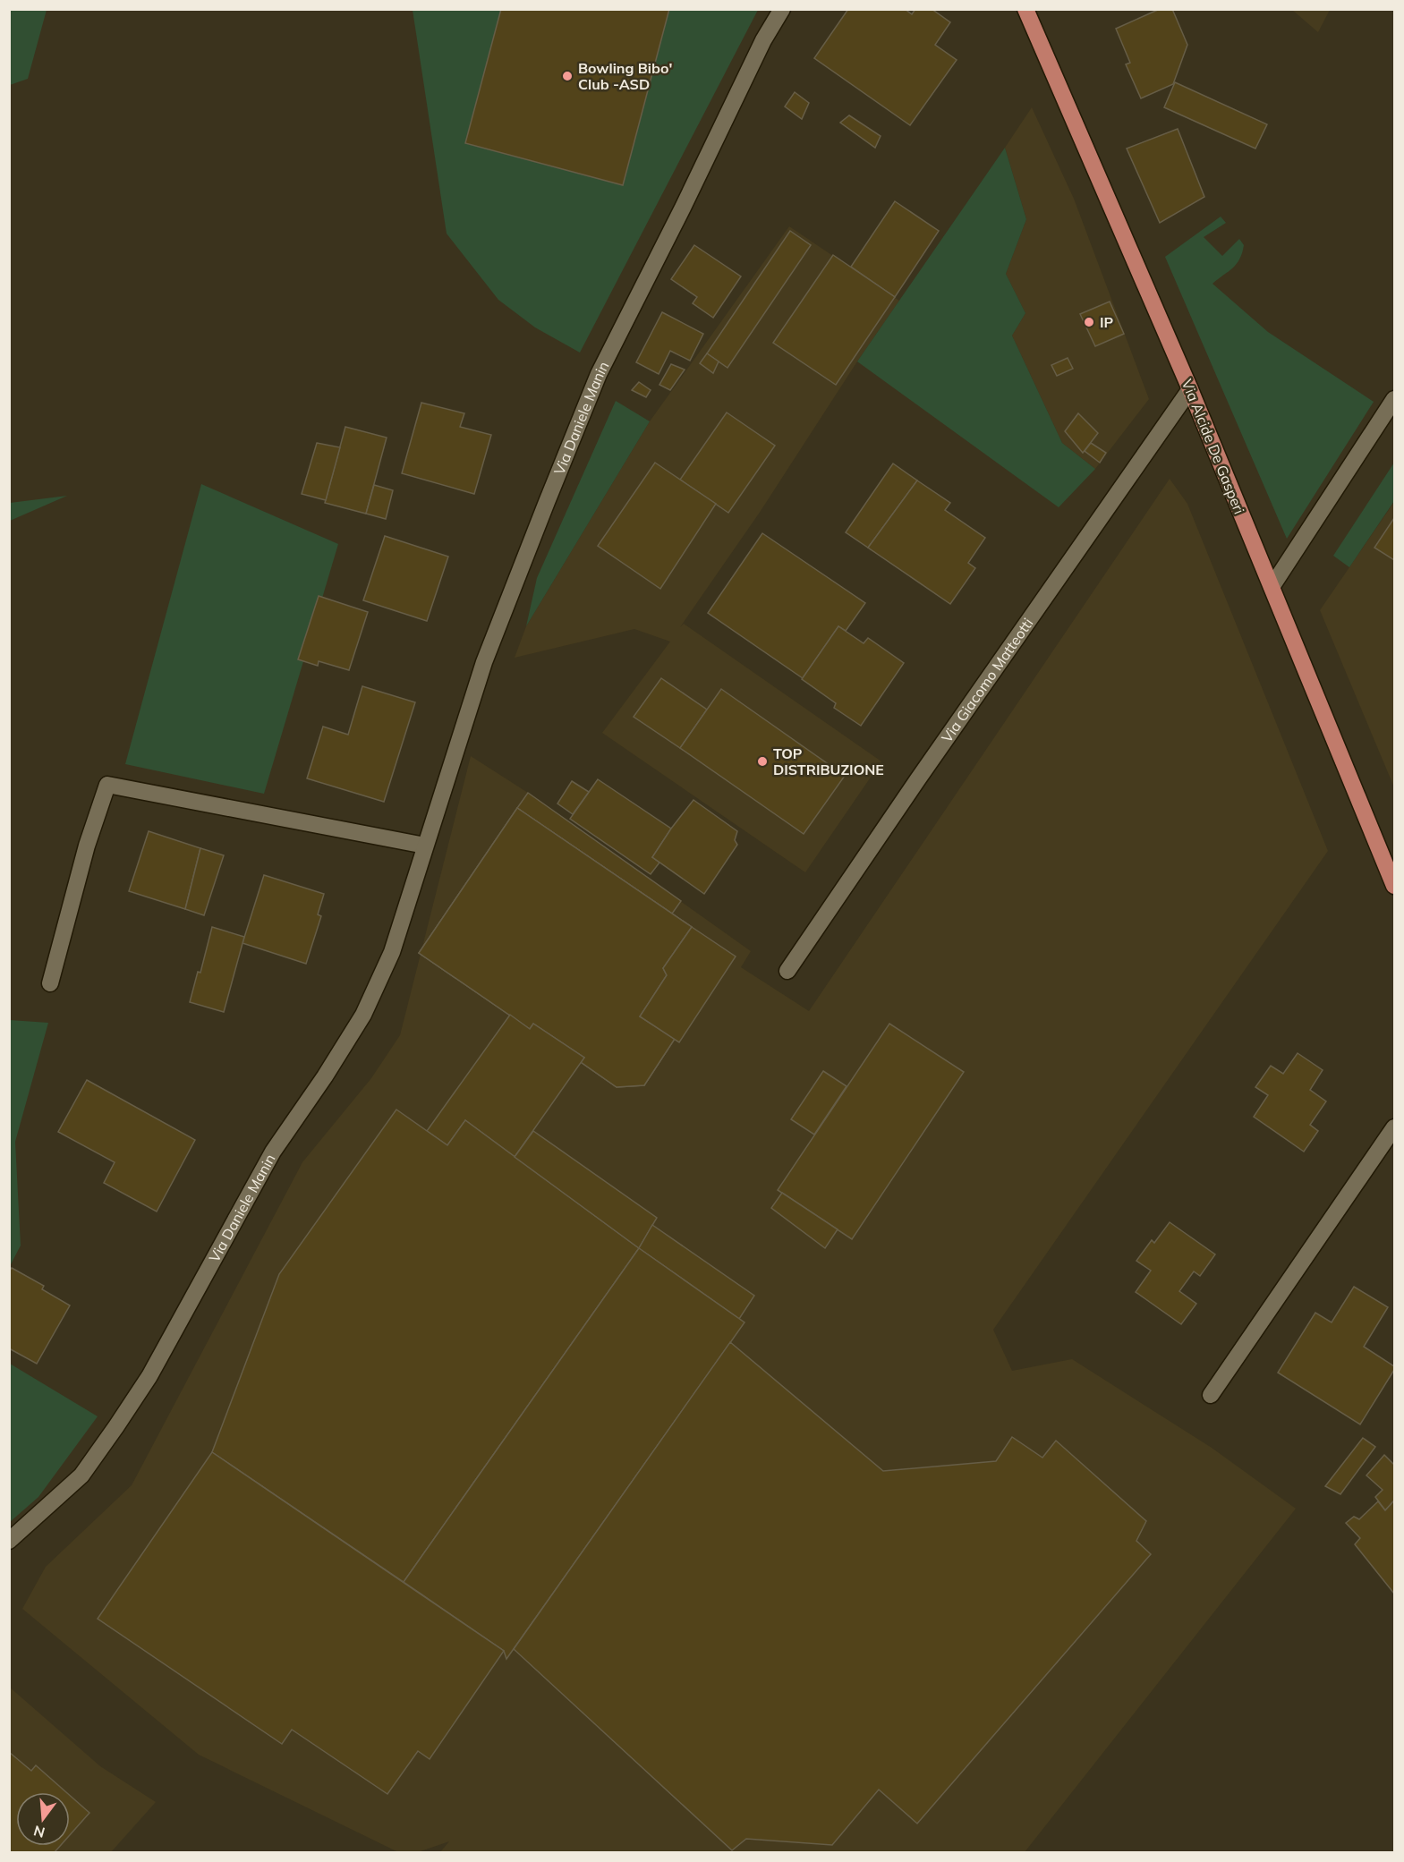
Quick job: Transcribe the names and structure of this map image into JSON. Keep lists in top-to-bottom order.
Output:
{
  "streets": {
    "main road": ["Via Alcide De Gasperi"],
    "street": ["Via Daniele Manin", "Via Giacomo Matteotti"]
  },
  "crossings": [
    ["Via Alcide De Gasperi", "Via Giacomo Matteotti"]
  ],
  "places": ["Bowling Bibo' Club -ASD", "IP", "TOP DISTRIBUZIONE"],
  "north": "bottom"
}
